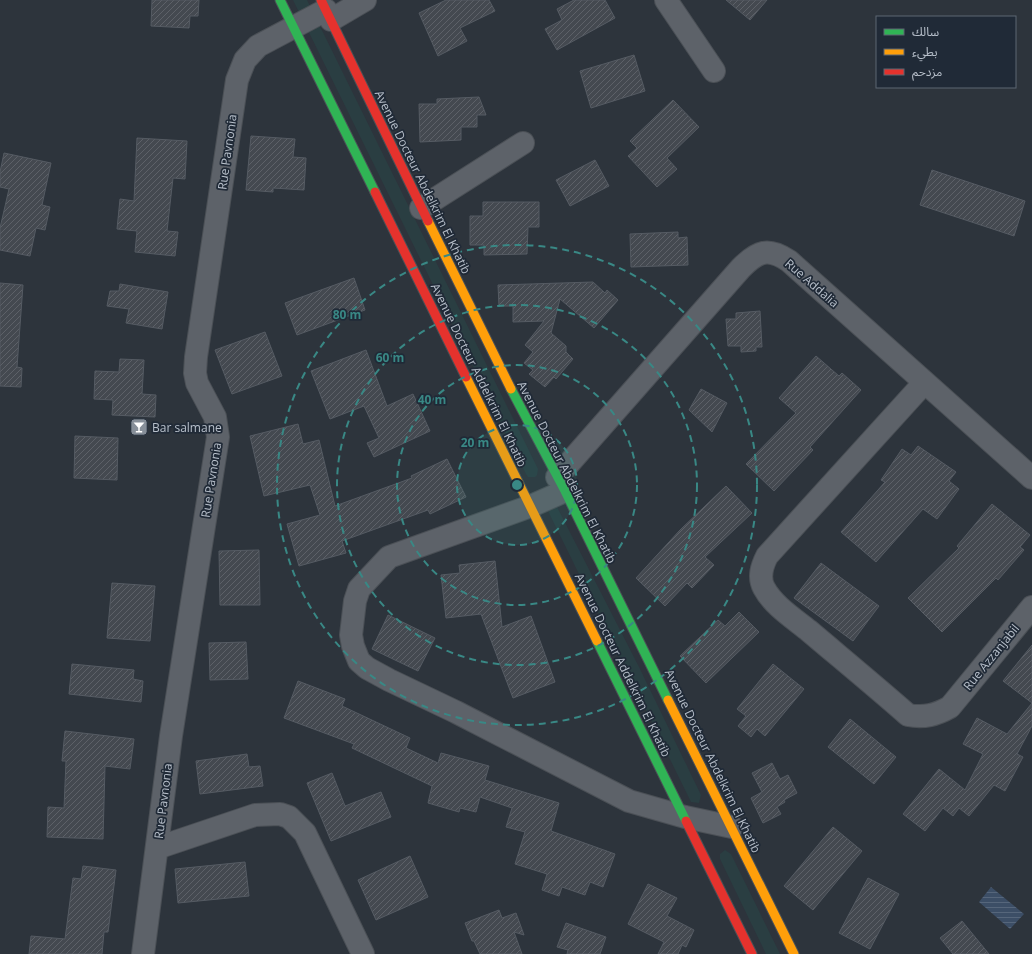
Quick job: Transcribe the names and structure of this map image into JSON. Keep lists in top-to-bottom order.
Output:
{
  "streets": {
    "main road": ["Avenue Docteur Abdelkrim El Khatib", "Avenue Docteur Addelkrim El Khatib"],
    "street": ["Rue Pavnonia", "Rue Addalia", "Rue Azzanjabil"]
  },
  "crossings": [
    ["Rue Pavnonia", "Avenue Docteur Abdelkrim El Khatib"],
    ["Rue Pavnonia", "Avenue Docteur Addelkrim El Khatib"],
    ["Avenue Docteur Abdelkrim El Khatib", "Rue Addalia"],
    ["Rue Addalia", "Rue Azzanjabil"]
  ],
  "places": {
    "bar": ["Bar salmane"]
  },
  "legend": ["سالك", "بطيء", "مزدحم"],
  "rings": [
    "80 m",
    "60 m",
    "40 m",
    "20 m"
  ]
}
